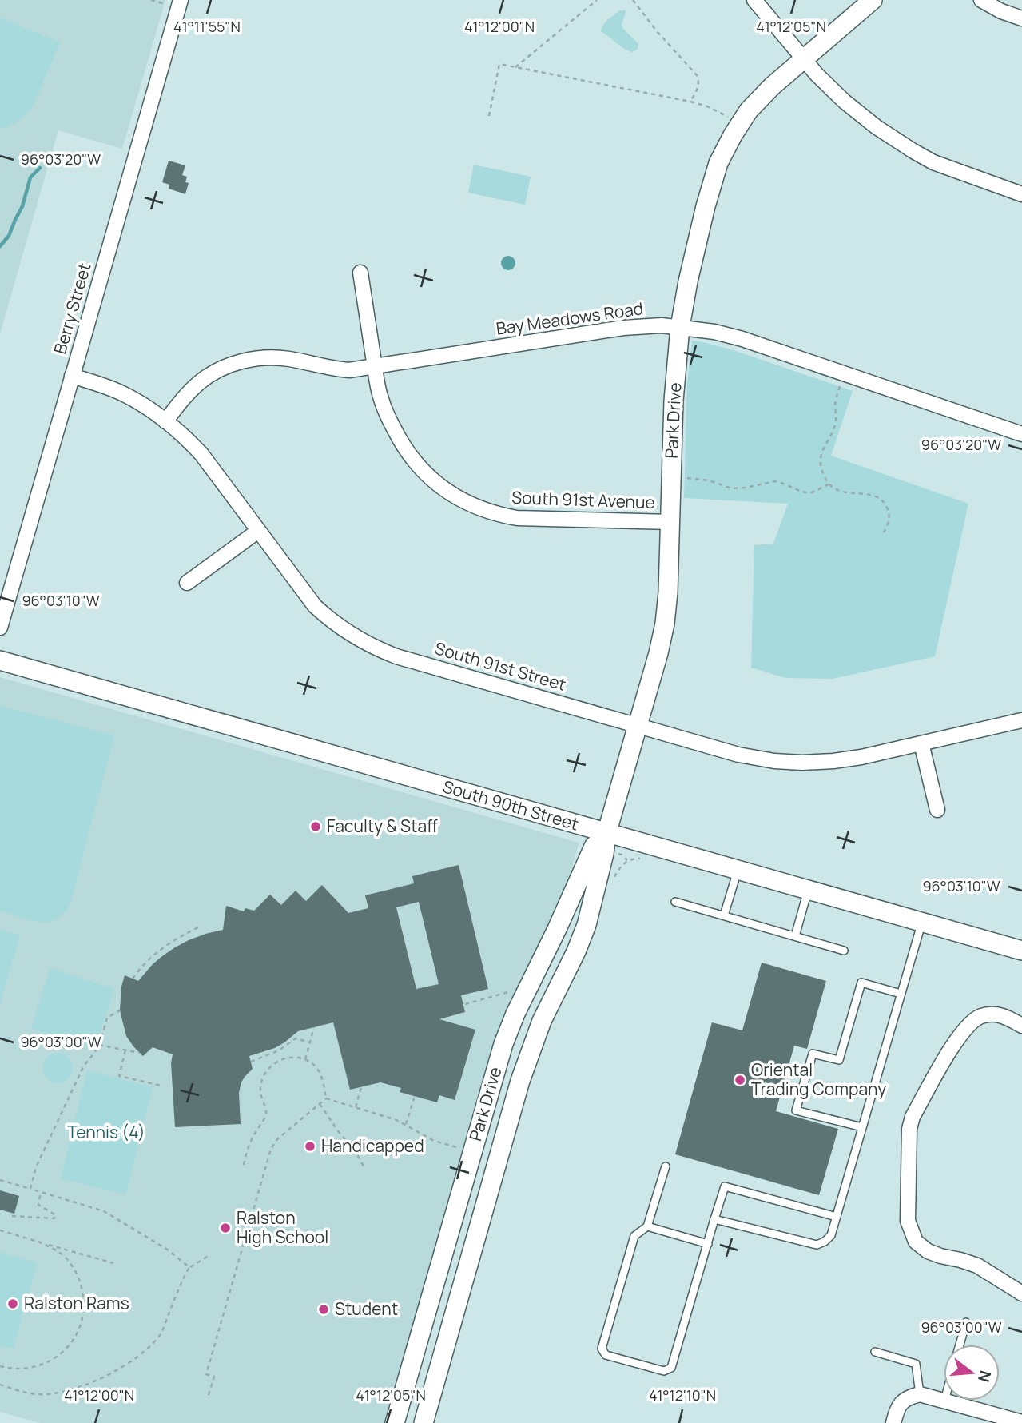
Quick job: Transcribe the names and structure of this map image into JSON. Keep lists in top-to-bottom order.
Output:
{
  "streets": {
    "street": [
      "Berry Street",
      "Bay Meadows Road",
      "Park Drive",
      "South 91st Avenue",
      "South 91st Street",
      "South 90th Street"
    ]
  },
  "crossings": [
    ["Berry Street", "South 91st Street"],
    ["Bay Meadows Road", "Park Drive"],
    ["Bay Meadows Road", "South 91st Avenue"],
    ["Bay Meadows Road", "South 91st Street"],
    ["Park Drive", "South 91st Avenue"],
    ["Park Drive", "South 91st Street"],
    ["Park Drive", "South 90th Street"]
  ],
  "parks": ["Tennis (4)"],
  "places": [
    "Faculty & Staff",
    "Oriental Trading Company",
    "Handicapped",
    "Ralston High School",
    "Ralston Rams",
    "Student"
  ],
  "north": "right",
  "coordinates": [
    "41°11'55\"N",
    "41°12'00\"N",
    "41°12'05\"N",
    "96°03'20\"W",
    "96°03'10\"W",
    "96°03'00\"W",
    "41°12'10\"N"
  ]
}
